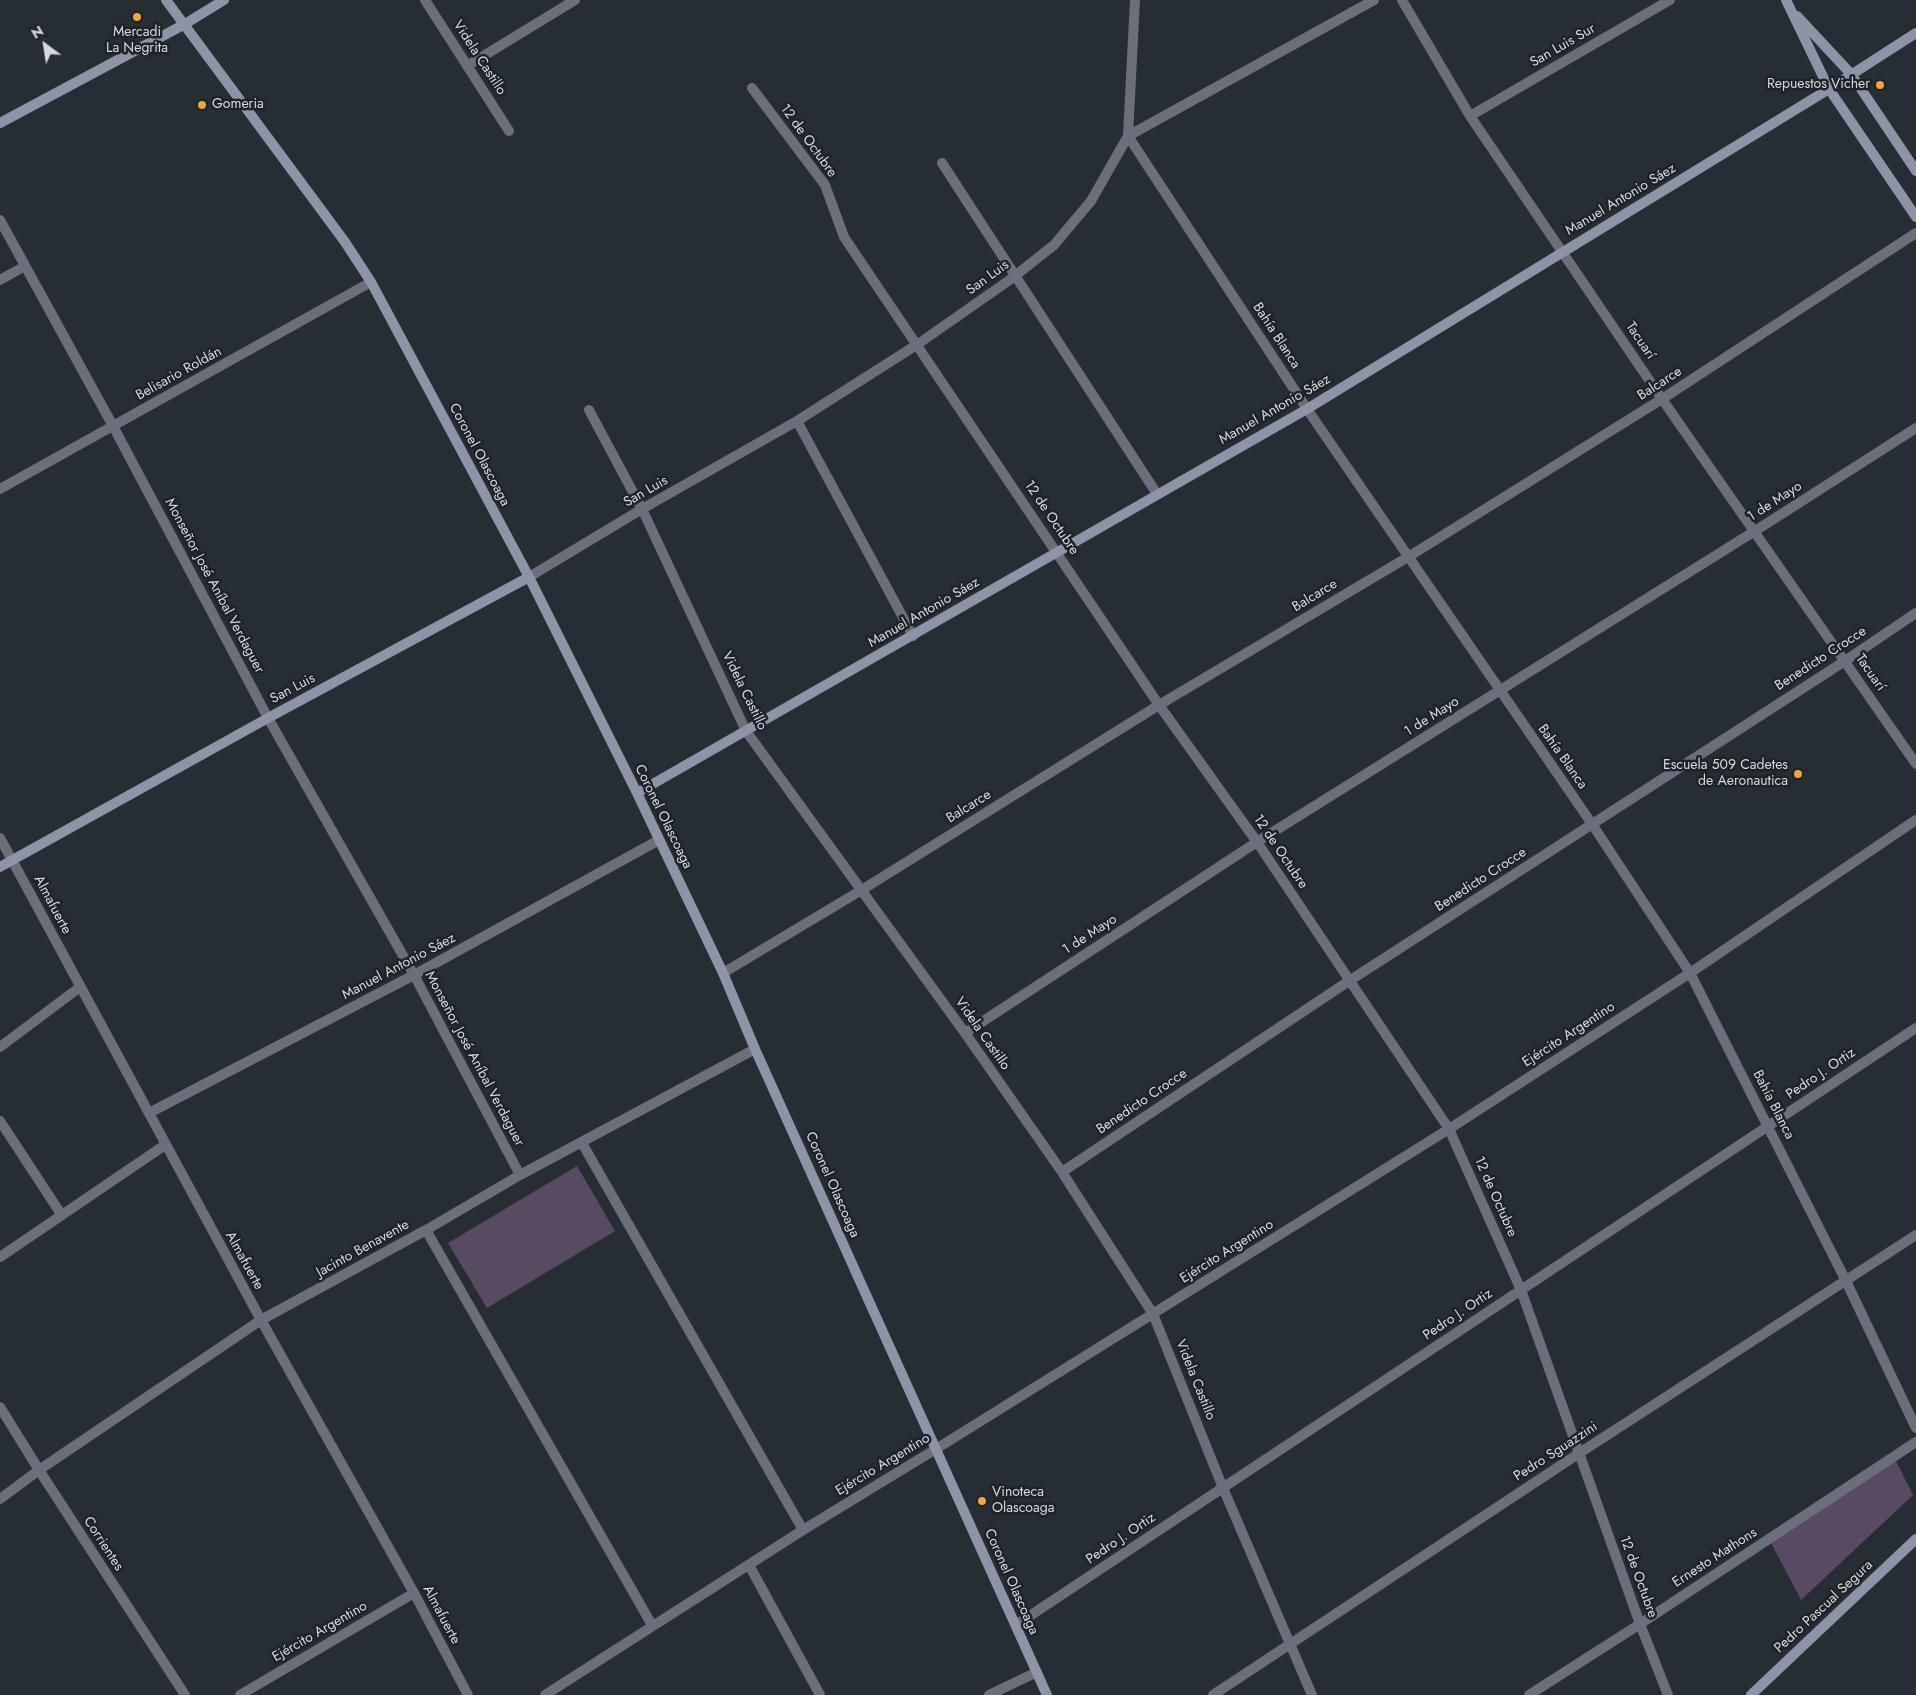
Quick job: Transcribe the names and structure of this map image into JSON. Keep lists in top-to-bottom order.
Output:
{
  "streets": {
    "street": [
      "San Luis Sur",
      "Videla Castillo",
      "12 de Octubre",
      "Manuel Antonio Sáez",
      "San Luis",
      "Bahía Blanca",
      "Tacuarí",
      "Belisario Roldán",
      "Balcarce",
      "Coronel Olascoaga",
      "1 de Mayo",
      "Monseñor José Aníbal Verdaguer",
      "Benedicto Crocce",
      "Almafuerte",
      "Ejército Argentino",
      "Pedro J. Ortiz",
      "Jacinto Benavente",
      "Pedro Sguazzini",
      "Corrientes",
      "Ernesto Mathons",
      "Pedro Pascual Segura"
    ]
  },
  "crossings": [
    ["San Luis Sur", "Tacuarí"],
    ["Videla Castillo", "Manuel Antonio Sáez"],
    ["Videla Castillo", "San Luis"],
    ["Videla Castillo", "Balcarce"],
    ["Videla Castillo", "1 de Mayo"],
    ["Videla Castillo", "Benedicto Crocce"],
    ["Videla Castillo", "Ejército Argentino"],
    ["Videla Castillo", "Pedro J. Ortiz"],
    ["Videla Castillo", "Pedro Sguazzini"],
    ["12 de Octubre", "Manuel Antonio Sáez"],
    ["12 de Octubre", "San Luis"],
    ["12 de Octubre", "Balcarce"],
    ["12 de Octubre", "1 de Mayo"],
    ["12 de Octubre", "Benedicto Crocce"],
    ["12 de Octubre", "Ejército Argentino"],
    ["12 de Octubre", "Pedro J. Ortiz"],
    ["12 de Octubre", "Pedro Sguazzini"],
    ["12 de Octubre", "Ernesto Mathons"],
    ["Manuel Antonio Sáez", "Bahía Blanca"],
    ["Manuel Antonio Sáez", "Tacuarí"],
    ["Manuel Antonio Sáez", "Coronel Olascoaga"],
    ["Manuel Antonio Sáez", "Monseñor José Aníbal Verdaguer"],
    ["Manuel Antonio Sáez", "Almafuerte"],
    ["San Luis", "Bahía Blanca"],
    ["San Luis", "Coronel Olascoaga"],
    ["San Luis", "Monseñor José Aníbal Verdaguer"],
    ["San Luis", "Almafuerte"],
    ["Bahía Blanca", "Balcarce"],
    ["Bahía Blanca", "1 de Mayo"],
    ["Bahía Blanca", "Benedicto Crocce"],
    ["Bahía Blanca", "Ejército Argentino"],
    ["Bahía Blanca", "Pedro J. Ortiz"],
    ["Bahía Blanca", "Pedro Sguazzini"],
    ["Tacuarí", "Balcarce"],
    ["Tacuarí", "1 de Mayo"],
    ["Tacuarí", "Benedicto Crocce"],
    ["Belisario Roldán", "Coronel Olascoaga"],
    ["Belisario Roldán", "Monseñor José Aníbal Verdaguer"],
    ["Balcarce", "Coronel Olascoaga"],
    ["Coronel Olascoaga", "Ejército Argentino"],
    ["Coronel Olascoaga", "Pedro J. Ortiz"],
    ["Coronel Olascoaga", "Jacinto Benavente"],
    ["Monseñor José Aníbal Verdaguer", "Jacinto Benavente"],
    ["Almafuerte", "Ejército Argentino"],
    ["Almafuerte", "Jacinto Benavente"],
    ["Jacinto Benavente", "Corrientes"]
  ],
  "places": [
    "Mercadi La Negrita",
    "Repuestos Vicher",
    "Gomeria",
    "Escuela 509 Cadetes de Aeronautica",
    "Vinoteca Olascoaga"
  ],
  "north": "top left"
}
